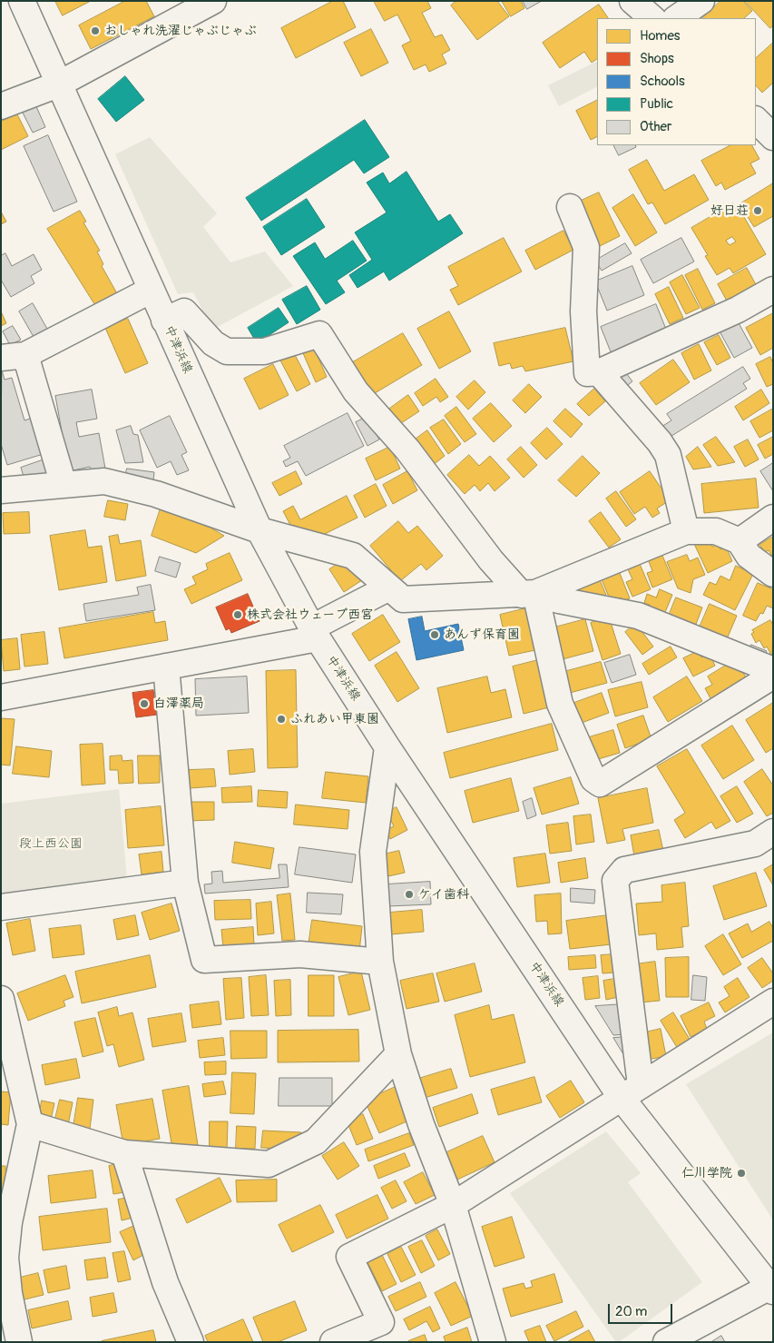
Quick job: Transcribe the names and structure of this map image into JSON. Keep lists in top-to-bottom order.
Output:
{
  "streets": {
    "street": ["中津浜線"]
  },
  "parks": ["段上西公園"],
  "places": [
    "おしゃれ洗濯じゃぶじゃぶ",
    "好日荘",
    "株式会社ウェーブ西宮",
    "あんず保育園",
    "白澤薬局",
    "ふれあい甲東園",
    "ケイ歯科",
    "仁川学院"
  ],
  "legend": [
    "Homes",
    "Shops",
    "Schools",
    "Public",
    "Other"
  ],
  "scale_bar": "20 m"
}
